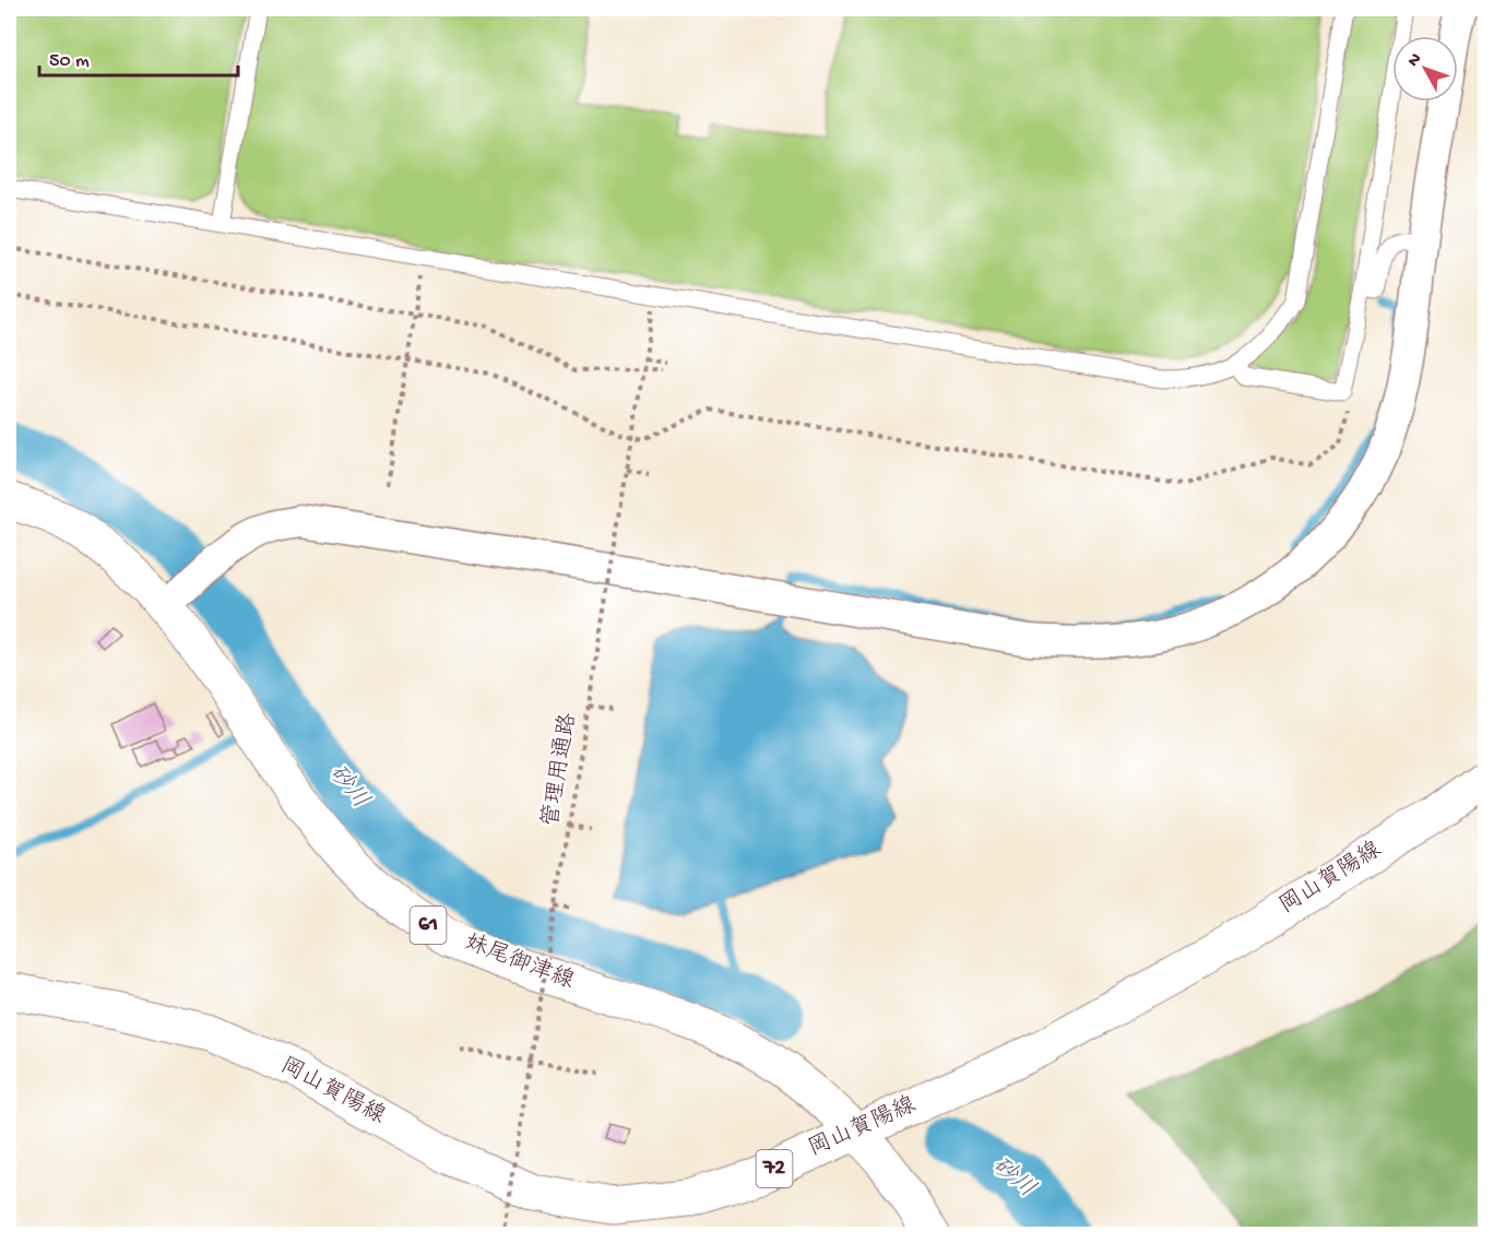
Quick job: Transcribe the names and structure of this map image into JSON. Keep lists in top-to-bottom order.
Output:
{
  "streets": {
    "main road": [
      "岡山賀陽線",
      "61",
      "妹尾御津線",
      "72"
    ],
    "path": ["管理用通路"]
  },
  "crossings": [
    ["岡山賀陽線", "妹尾御津線"]
  ],
  "water": ["砂川"],
  "scale_bar": "50 m",
  "north": "top left"
}
